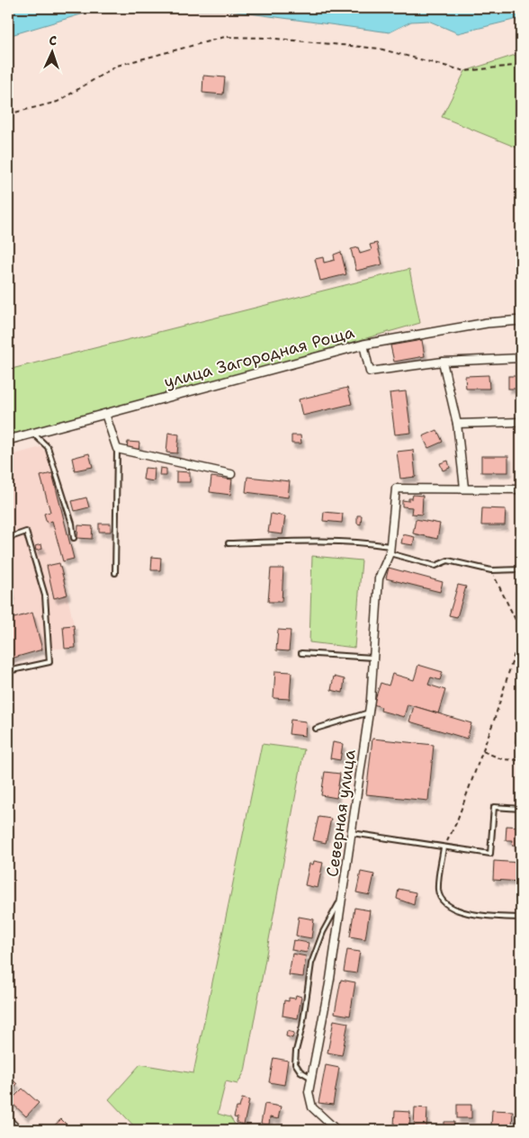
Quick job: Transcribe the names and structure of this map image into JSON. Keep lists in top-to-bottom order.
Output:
{
  "streets": {
    "street": ["улица Загородная Роща", "Северная улица"]
  },
  "north": "top"
}
